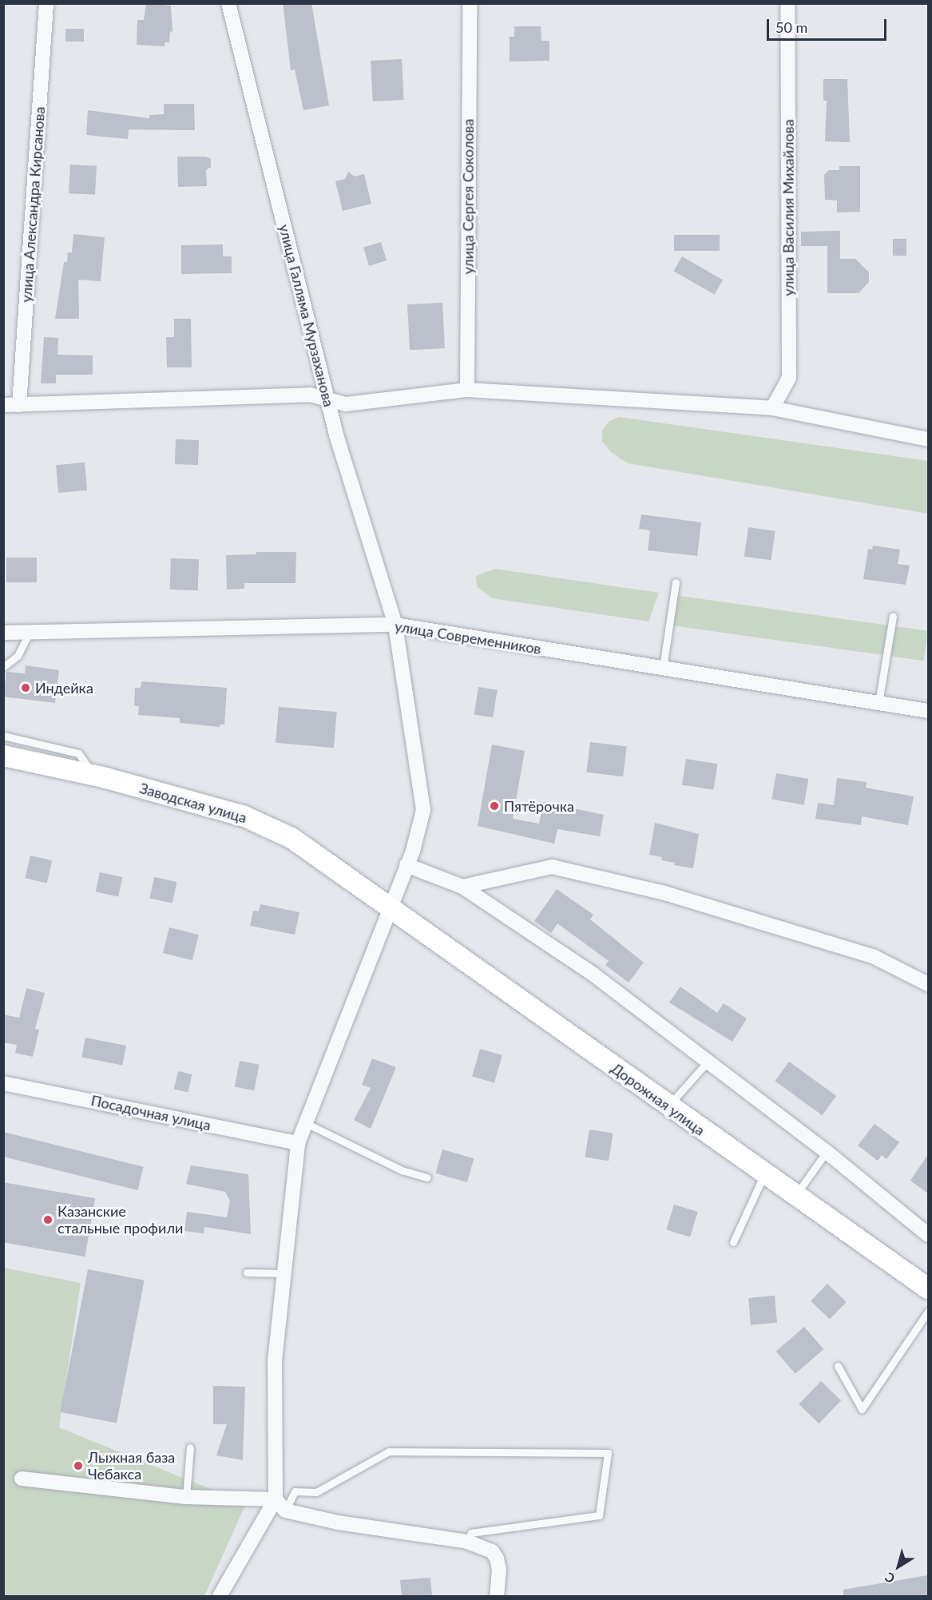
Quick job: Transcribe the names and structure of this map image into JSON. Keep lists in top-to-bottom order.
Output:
{
  "streets": {
    "street": [
      "улица Сергея Соколова",
      "улица Александра Кирсанова",
      "улица Василия Михайлова",
      "улица Галляма Мурзаханова",
      "улица Современников",
      "Заводская улица",
      "Дорожная улица",
      "Посадочная улица"
    ]
  },
  "crossings": [
    ["улица Галляма Мурзаханова", "улица Современников"],
    ["улица Галляма Мурзаханова", "Заводская улица"],
    ["улица Галляма Мурзаханова", "Дорожная улица"],
    ["улица Галляма Мурзаханова", "Посадочная улица"],
    ["Заводская улица", "Дорожная улица"]
  ],
  "places": [
    "Индейка",
    "Пятёрочка",
    "Казанские стальные профили",
    "Лыжная база Чебакса"
  ],
  "scale_bar": "50 m",
  "north": "bottom left"
}
